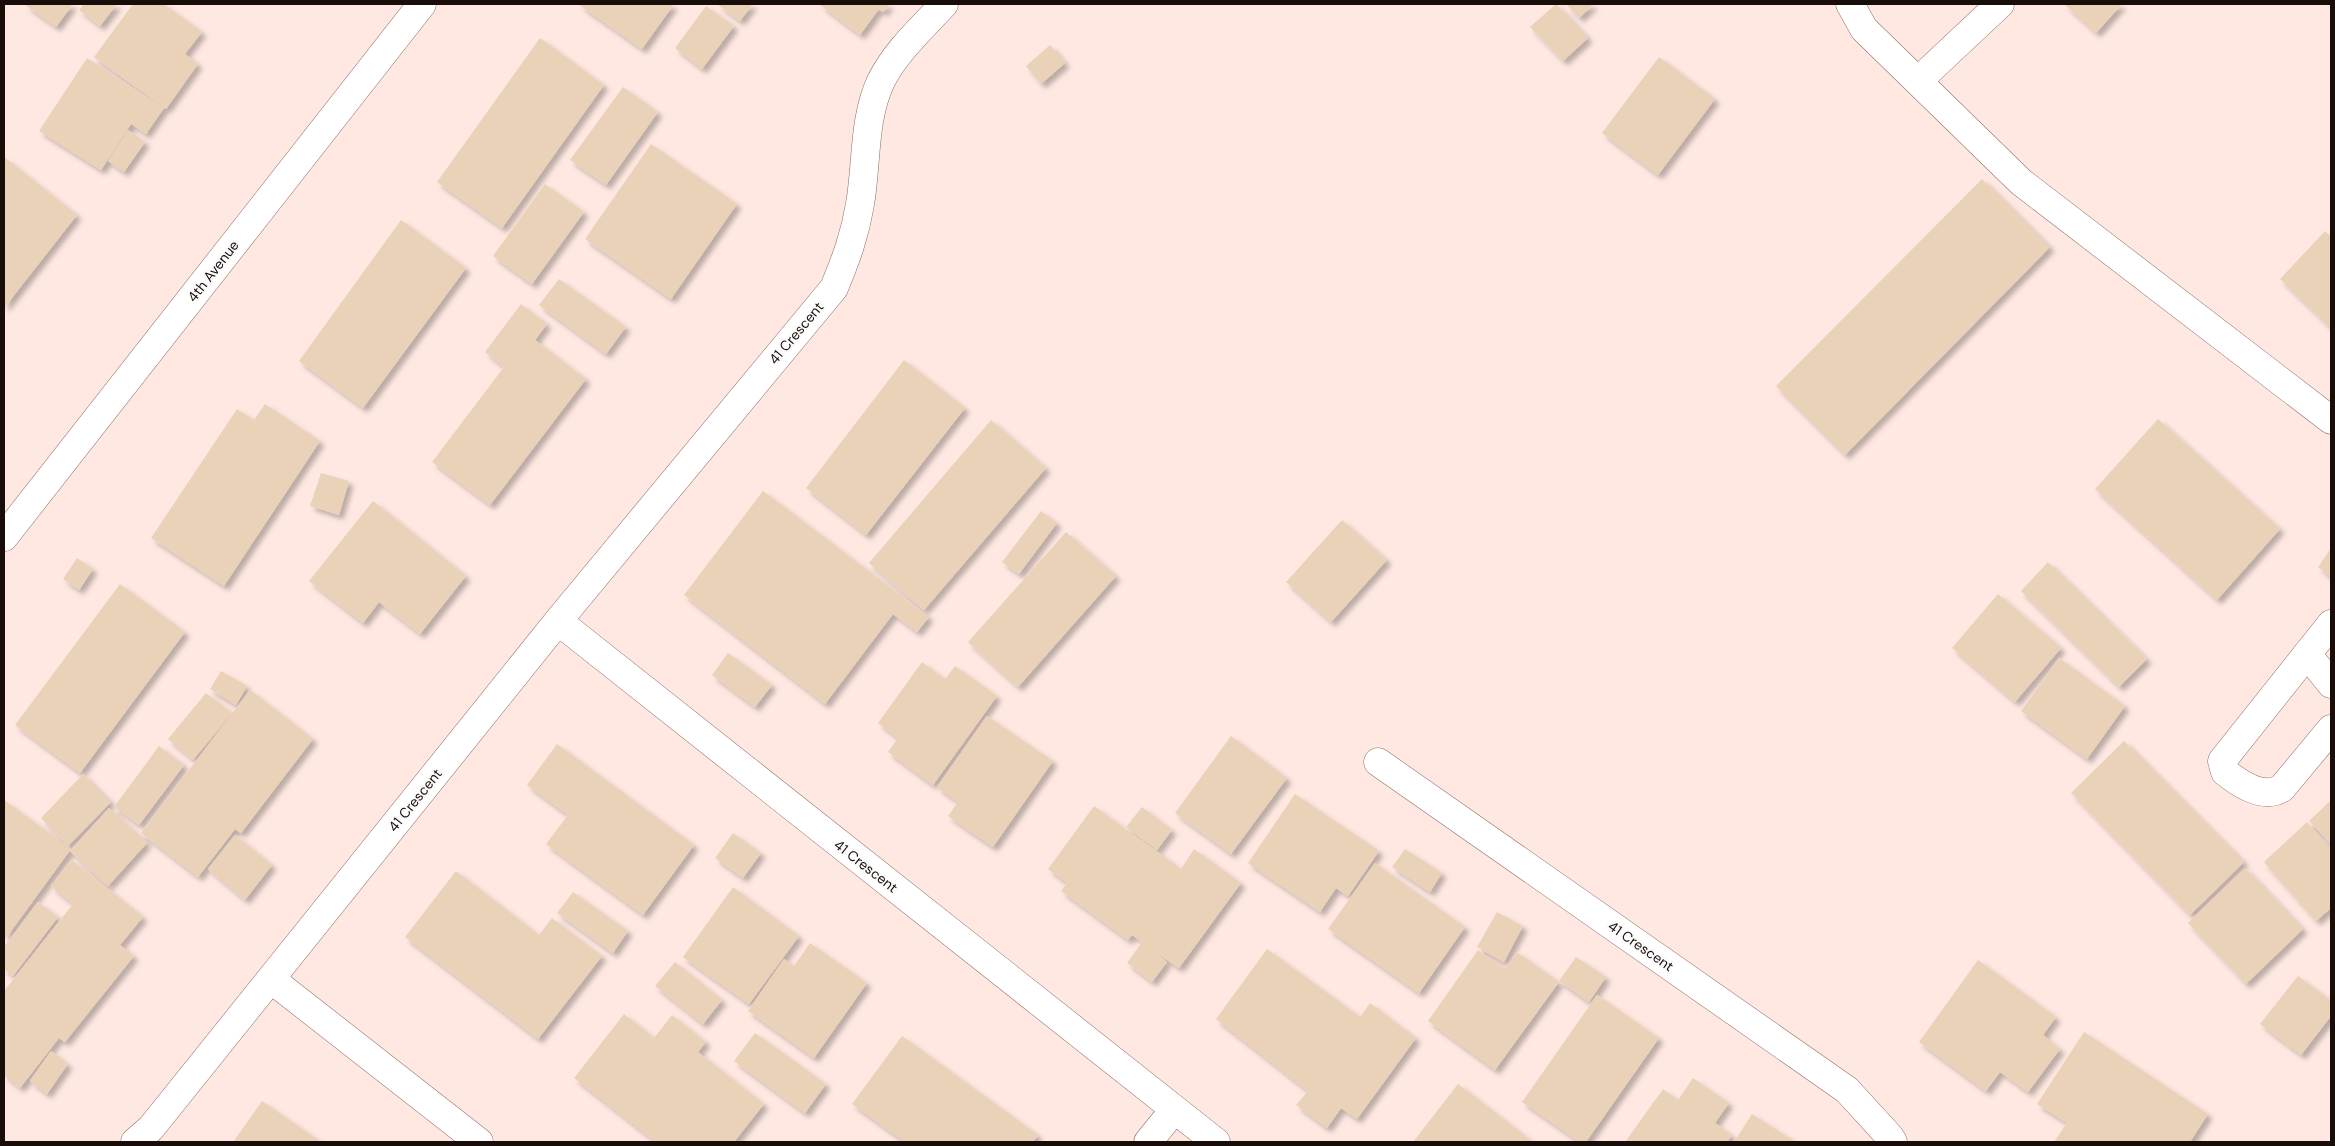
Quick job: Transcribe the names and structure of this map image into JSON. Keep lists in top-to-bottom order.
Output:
{
  "streets": {
    "street": ["4th Avenue", "41 Crescent"]
  }
}
